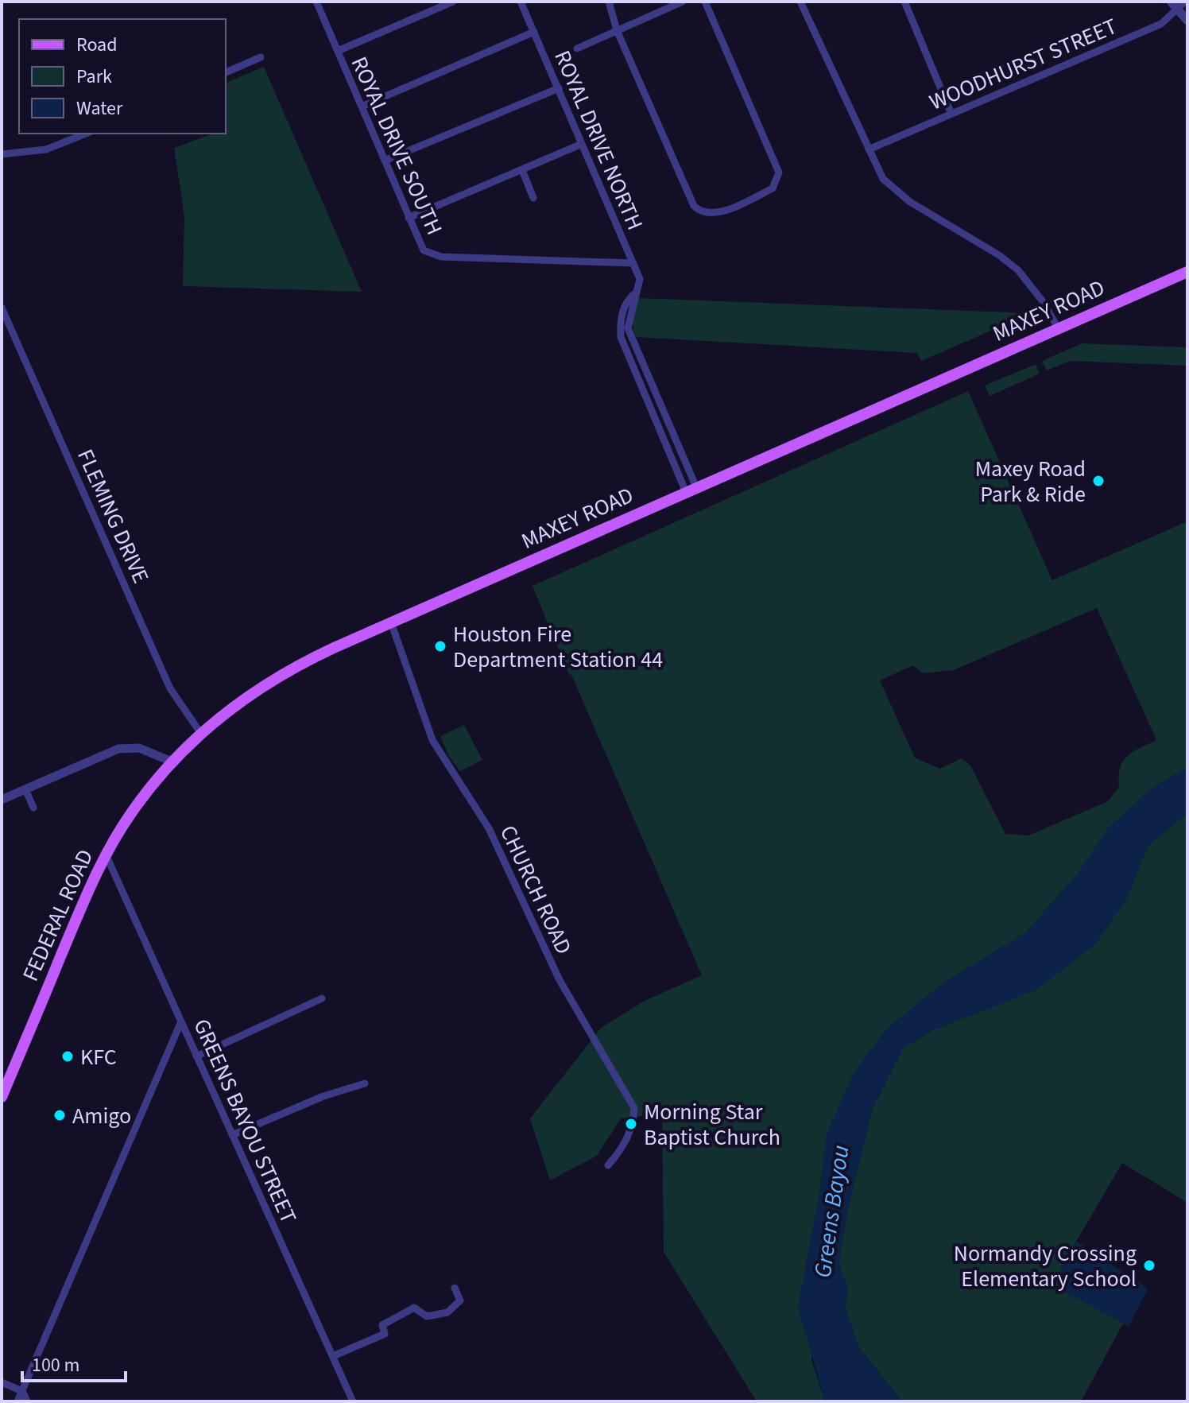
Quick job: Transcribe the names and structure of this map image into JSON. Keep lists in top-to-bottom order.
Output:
{
  "streets": {
    "main road": ["MAXEY ROAD", "FEDERAL ROAD"],
    "street": [
      "WOODHURST STREET",
      "ROYAL DRIVE NORTH",
      "ROYAL DRIVE SOUTH",
      "FLEMING DRIVE",
      "CHURCH ROAD",
      "GREENS BAYOU STREET"
    ]
  },
  "crossings": [
    ["ROYAL DRIVE NORTH", "ROYAL DRIVE SOUTH"],
    ["ROYAL DRIVE NORTH", "MAXEY ROAD"],
    ["MAXEY ROAD", "FLEMING DRIVE"],
    ["MAXEY ROAD", "CHURCH ROAD"],
    ["MAXEY ROAD", "FEDERAL ROAD"],
    ["FEDERAL ROAD", "GREENS BAYOU STREET"]
  ],
  "water": ["Greens Bayou"],
  "places": [
    "Maxey Road Park & Ride",
    "Houston Fire Department Station 44",
    "KFC",
    "Amigo",
    "Morning Star Baptist Church",
    "Normandy Crossing Elementary School"
  ],
  "legend": ["Road", "Park", "Water"],
  "scale_bar": "100 m"
}
